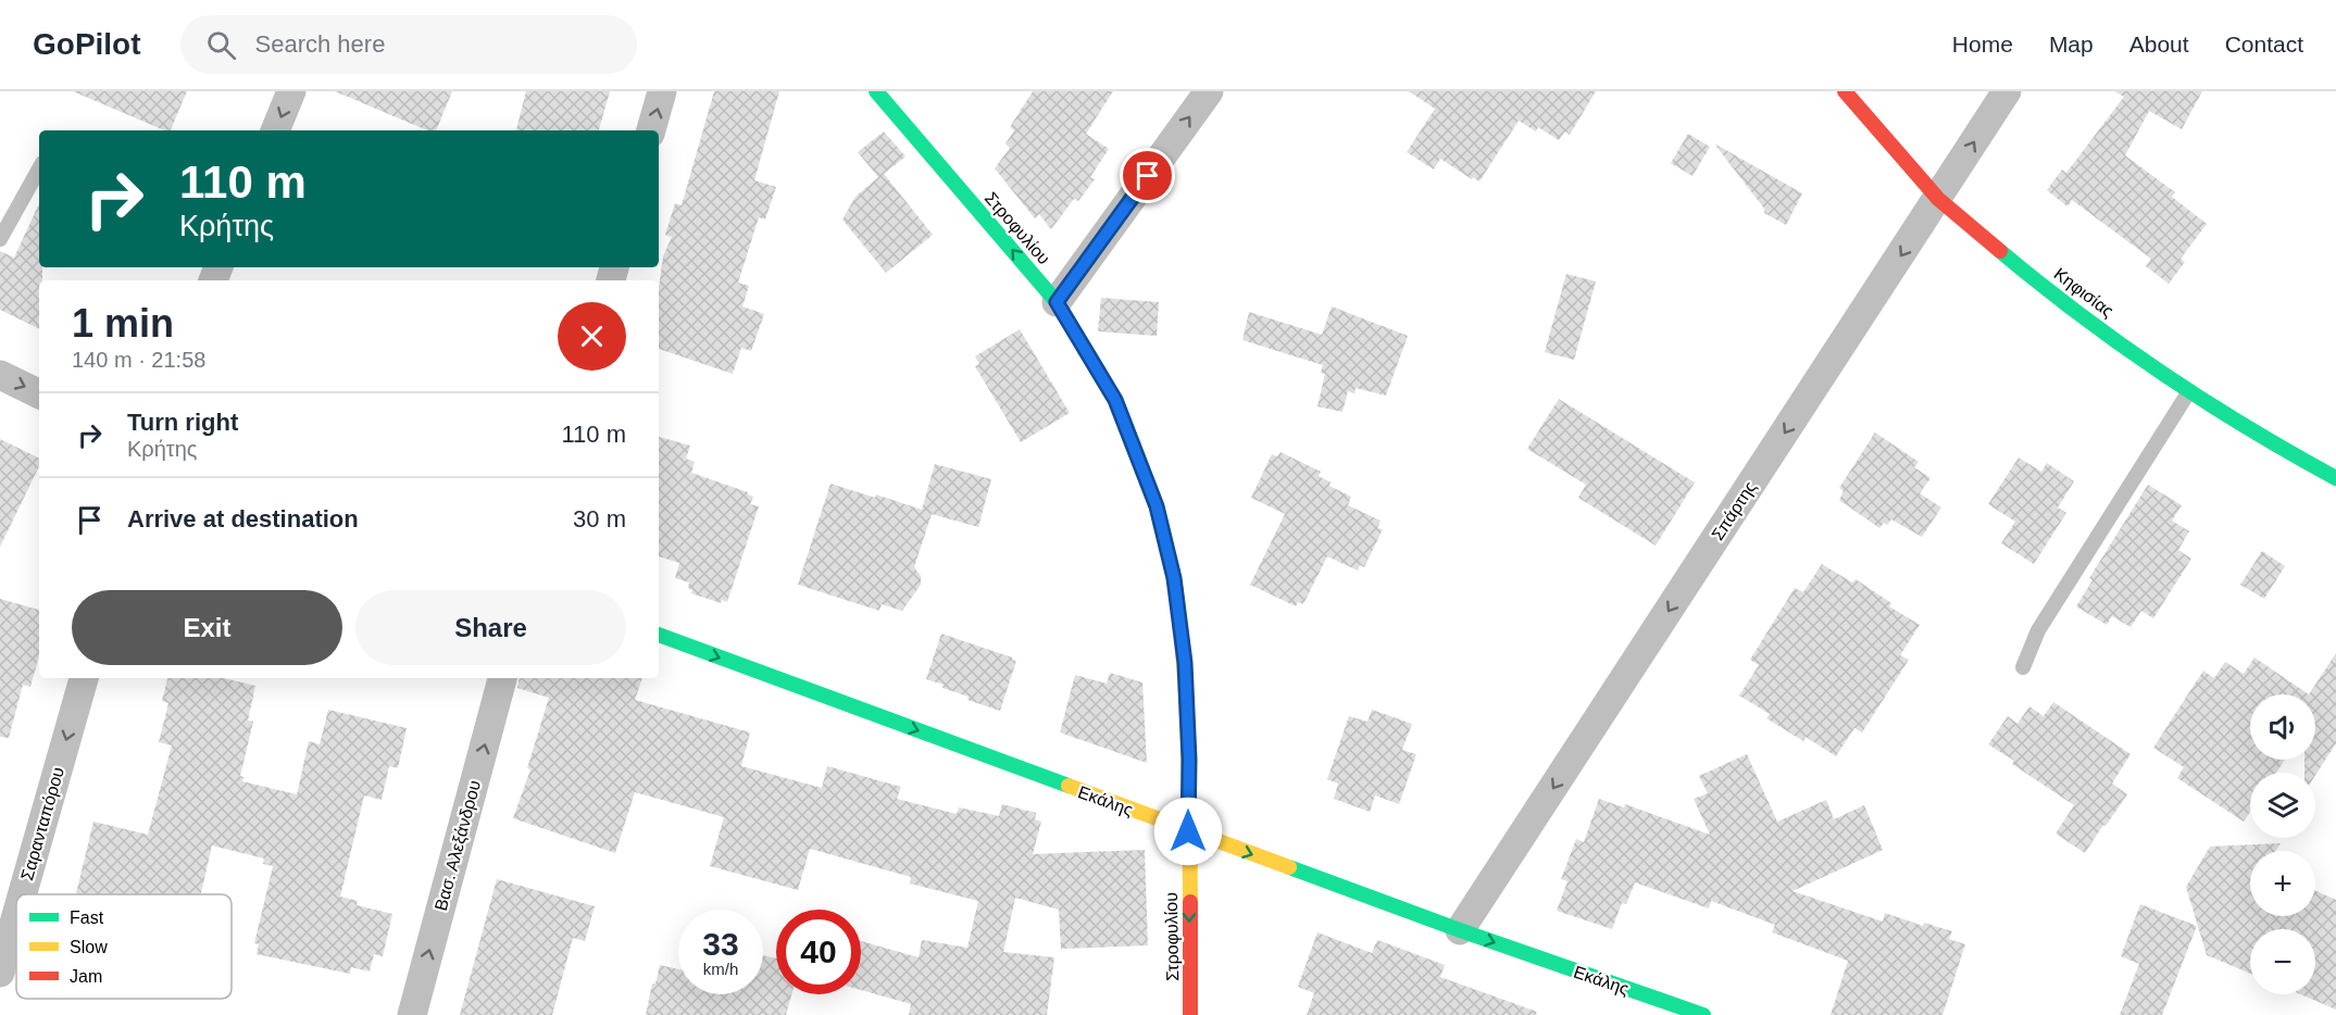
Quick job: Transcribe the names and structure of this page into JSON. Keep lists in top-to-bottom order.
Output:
{
  "streets": {
    "street": [
      "Στροφυλίου",
      "Κηφισίας",
      "Σπάρτης",
      "Εκάλης",
      "Σαρανταπόρου",
      "Βασ. Αλεξάνδρου"
    ]
  },
  "crossings": [
    ["Στροφυλίου", "Εκάλης"],
    ["Κηφισίας", "Σπάρτης"],
    ["Σπάρτης", "Εκάλης"]
  ],
  "one_way": ["Εκάλης", "Σαρανταπόρου", "Βασ. Αλεξάνδρου"],
  "legend": ["Fast", "Slow", "Jam"],
  "page": {
    "header": "GoPilot",
    "search": "Search here",
    "nav": [
      "Home",
      "Map",
      "About",
      "Contact"
    ],
    "turn": ["110 m", "Κρήτης"],
    "heading": ["1 min", "140 m · 21:58"],
    "list": [
      {
        "name": "Turn right",
        "note": "Κρήτης",
        "value": "110 m"
      },
      {
        "name": "Arrive at destination",
        "value": "30 m"
      }
    ],
    "buttons": ["Exit", "Share"],
    "map_buttons": ["+", "−"],
    "speed": "33 km/h",
    "limit": "40"
  }
}
